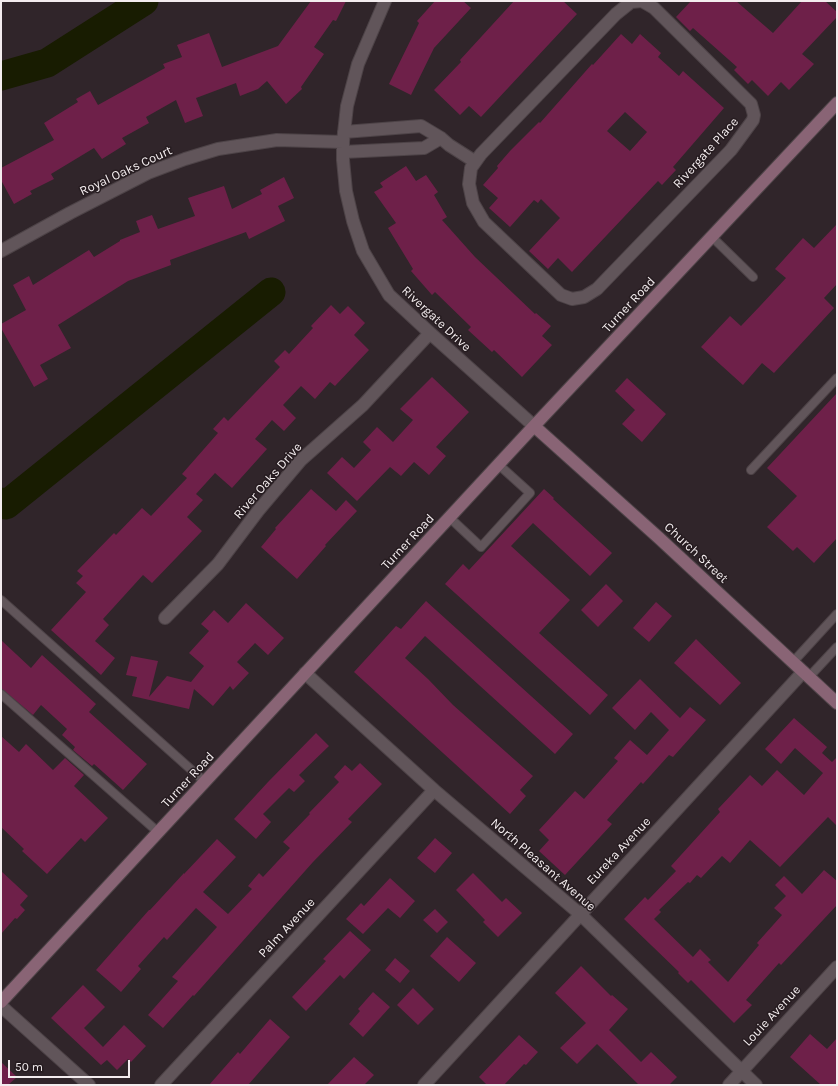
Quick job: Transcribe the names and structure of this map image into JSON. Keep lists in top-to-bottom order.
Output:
{
  "streets": {
    "main road": ["Turner Road", "Church Street"],
    "street": [
      "Rivergate Place",
      "Royal Oaks Court",
      "Rivergate Drive",
      "River Oaks Drive",
      "Eureka Avenue",
      "North Pleasant Avenue",
      "Palm Avenue",
      "Louie Avenue"
    ]
  },
  "crossings": [
    ["Royal Oaks Court", "Rivergate Drive"],
    ["Turner Road", "Rivergate Drive"],
    ["Turner Road", "Church Street"],
    ["Turner Road", "North Pleasant Avenue"],
    ["Rivergate Drive", "River Oaks Drive"],
    ["Rivergate Drive", "Church Street"],
    ["Church Street", "Eureka Avenue"],
    ["Eureka Avenue", "North Pleasant Avenue"],
    ["North Pleasant Avenue", "Palm Avenue"],
    ["North Pleasant Avenue", "Louie Avenue"]
  ],
  "scale_bar": "50 m"
}
